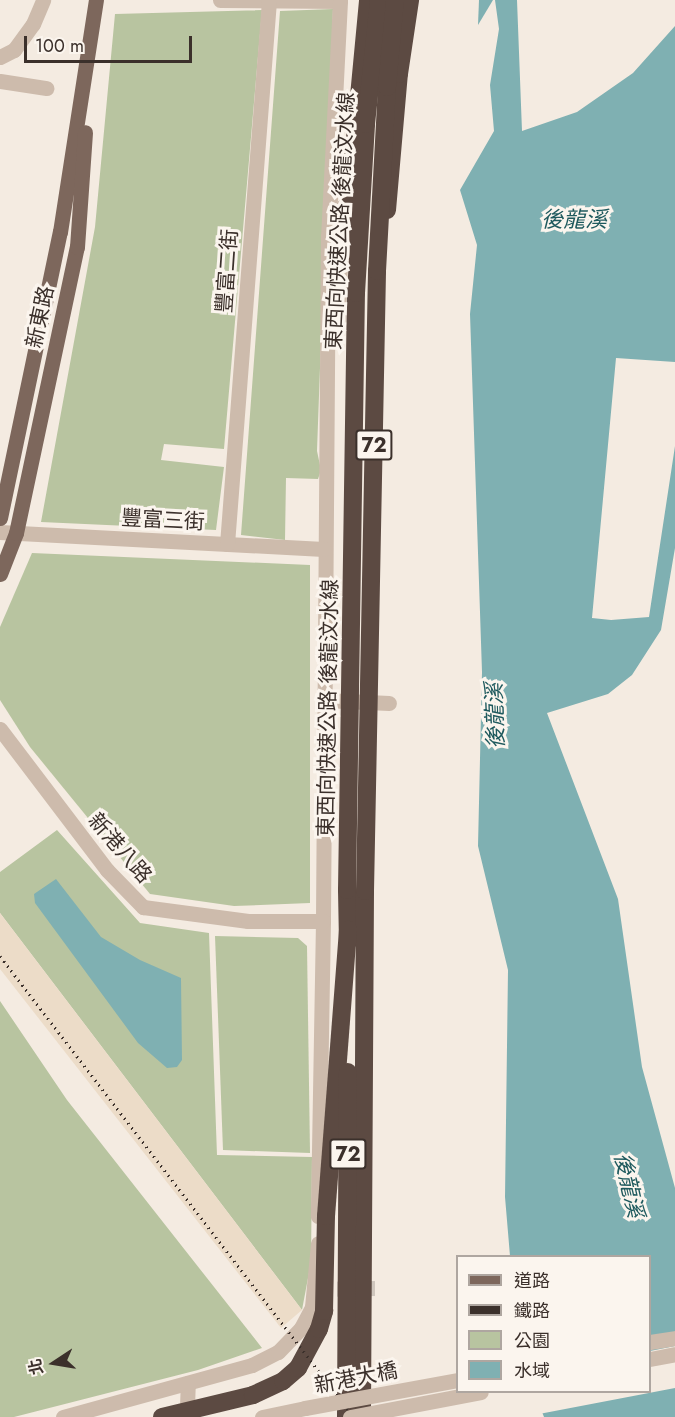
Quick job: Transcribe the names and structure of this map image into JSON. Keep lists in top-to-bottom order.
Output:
{
  "streets": {
    "highway": ["東西向快速公路 後龍汶水線", "72"],
    "main road": ["新東路"],
    "street": [
      "豐富二街",
      "豐富三街",
      "新港八路",
      "新港大橋"
    ]
  },
  "crossings": [
    ["豐富二街", "豐富三街"],
    ["新東路", "豐富三街"]
  ],
  "water": ["後龍溪"],
  "legend": [
    "道路",
    "鐵路",
    "公園",
    "水域"
  ],
  "scale_bar": "100 m",
  "north": "left"
}
